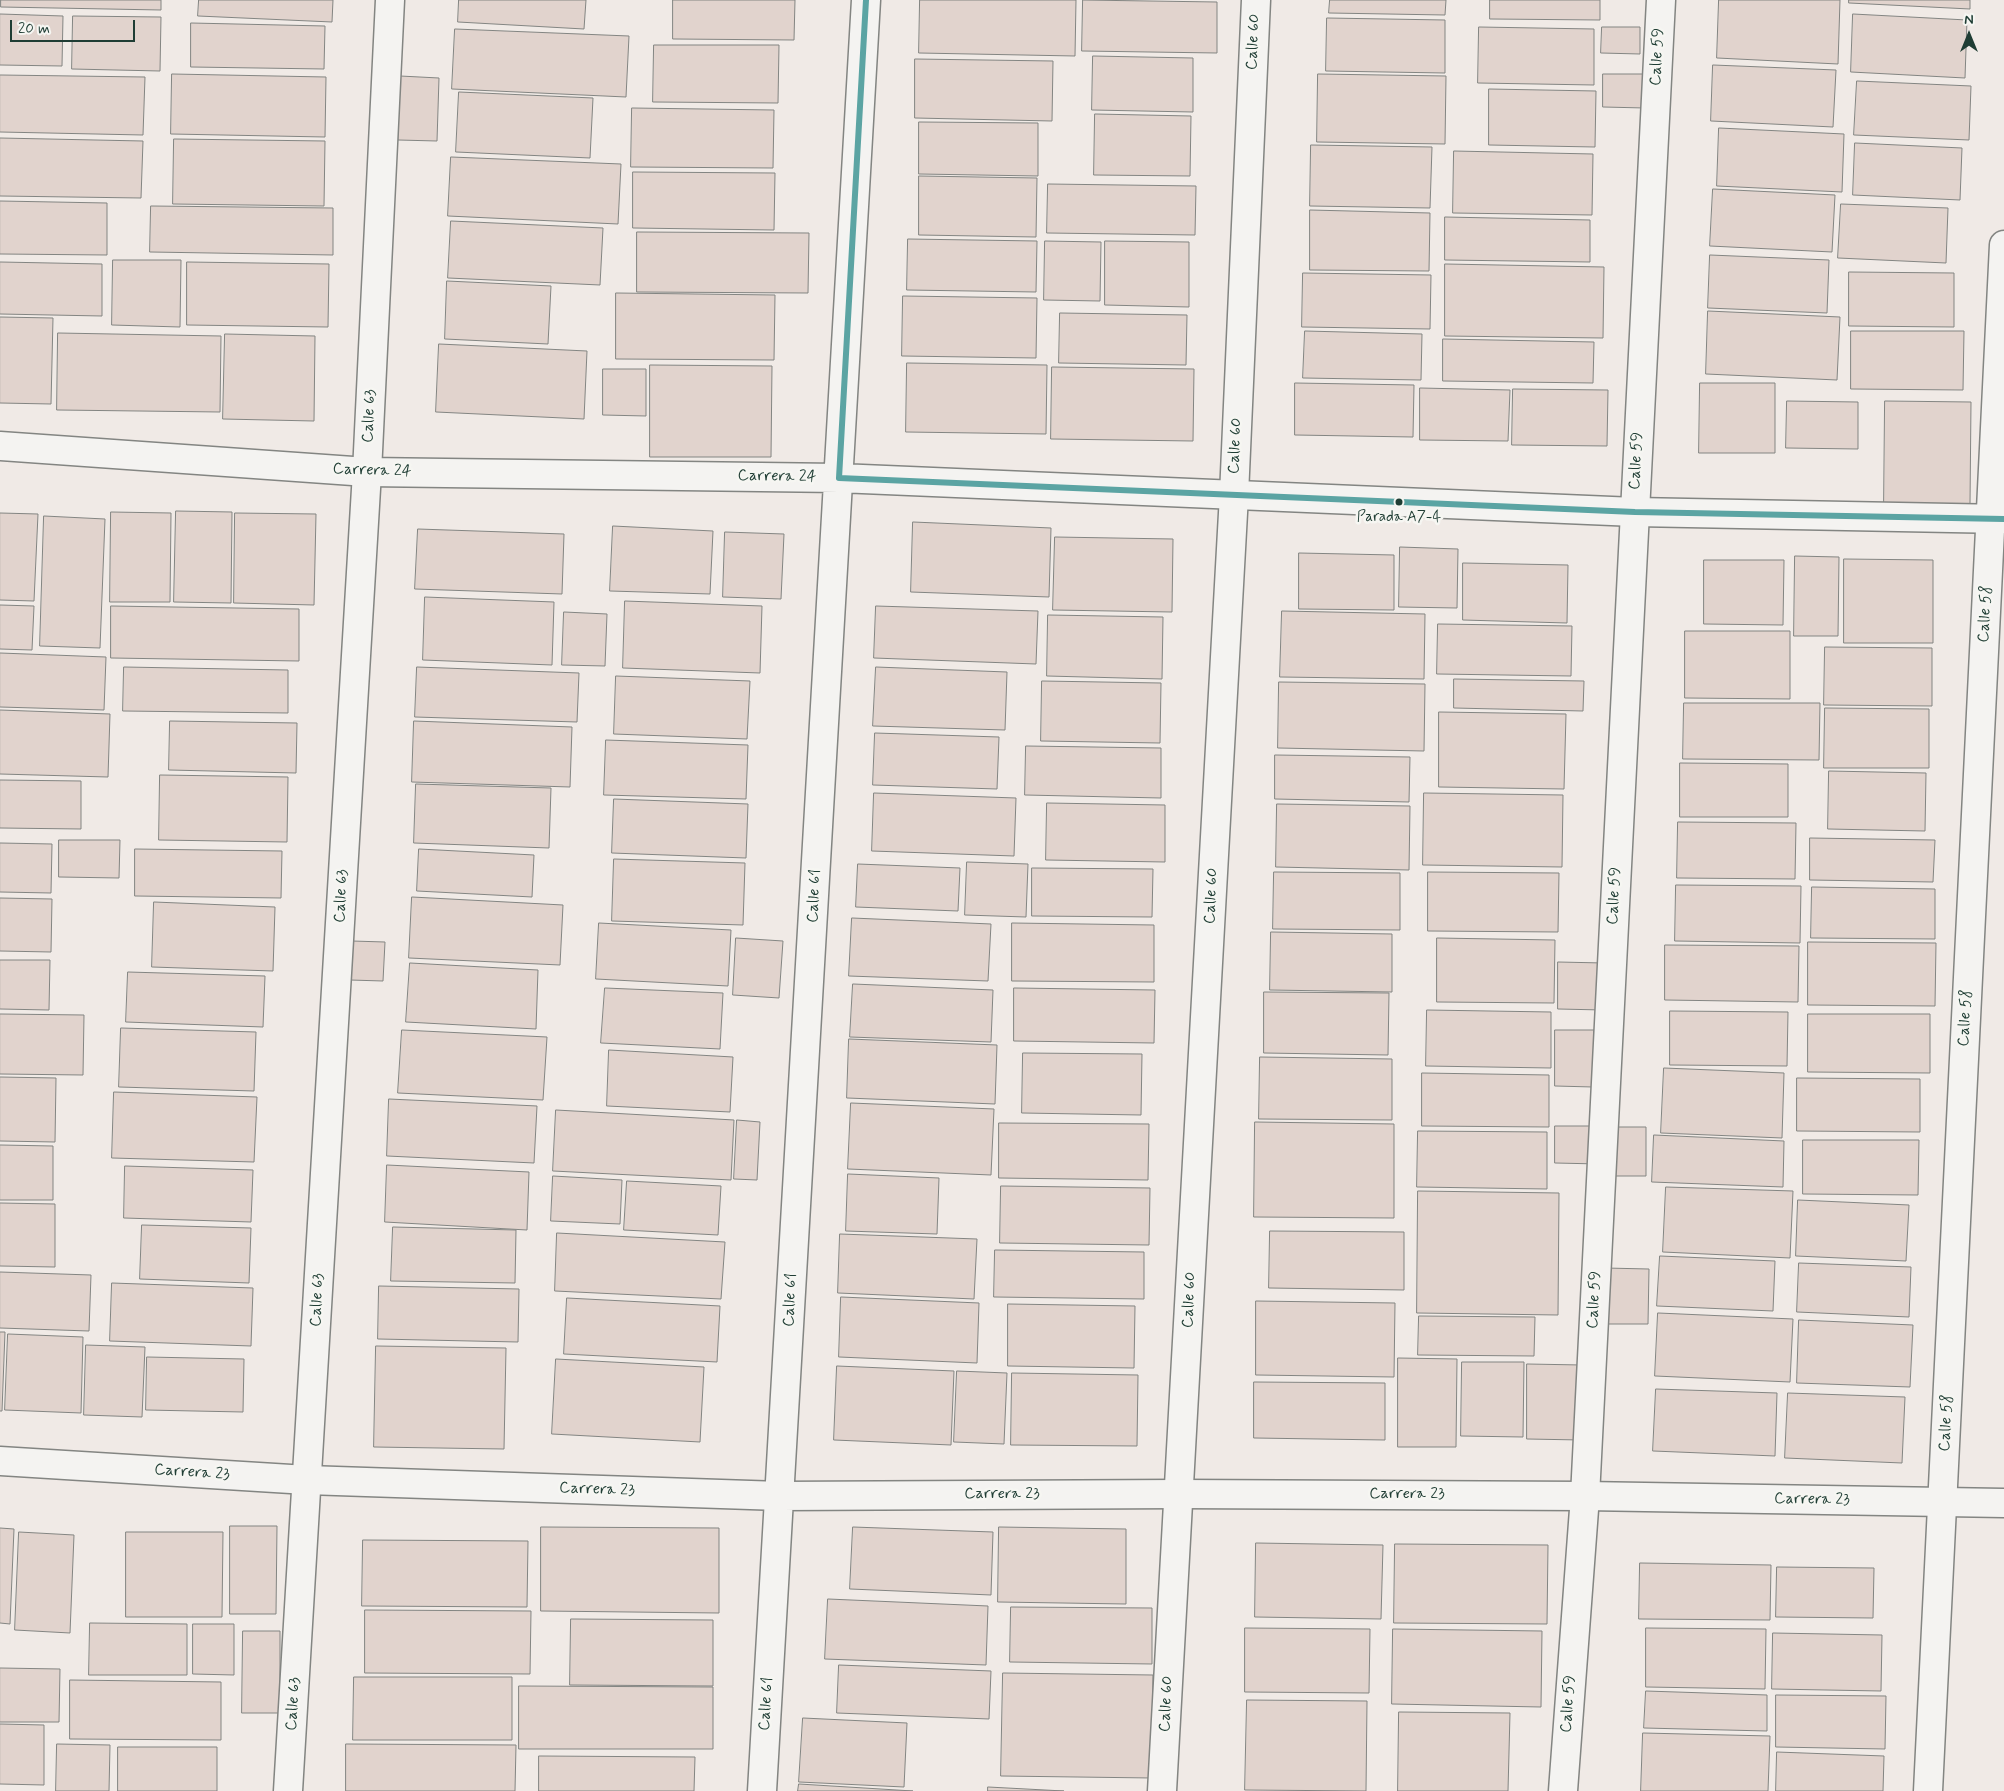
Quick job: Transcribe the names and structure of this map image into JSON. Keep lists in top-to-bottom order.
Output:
{
  "streets": {
    "street": [
      "Calle 60",
      "Calle 59",
      "Calle 63",
      "Carrera 24",
      "Calle 58",
      "Calle 61",
      "Carrera 23"
    ]
  },
  "crossings": [
    ["Calle 60", "Carrera 24"],
    ["Calle 60", "Carrera 23"],
    ["Calle 59", "Carrera 24"],
    ["Calle 59", "Carrera 23"],
    ["Calle 63", "Carrera 24"],
    ["Calle 63", "Carrera 23"],
    ["Carrera 24", "Calle 58"],
    ["Carrera 24", "Calle 61"],
    ["Calle 58", "Carrera 23"],
    ["Calle 61", "Carrera 23"]
  ],
  "places": ["Parada A7-4"],
  "scale_bar": "20 m",
  "north": "top"
}
